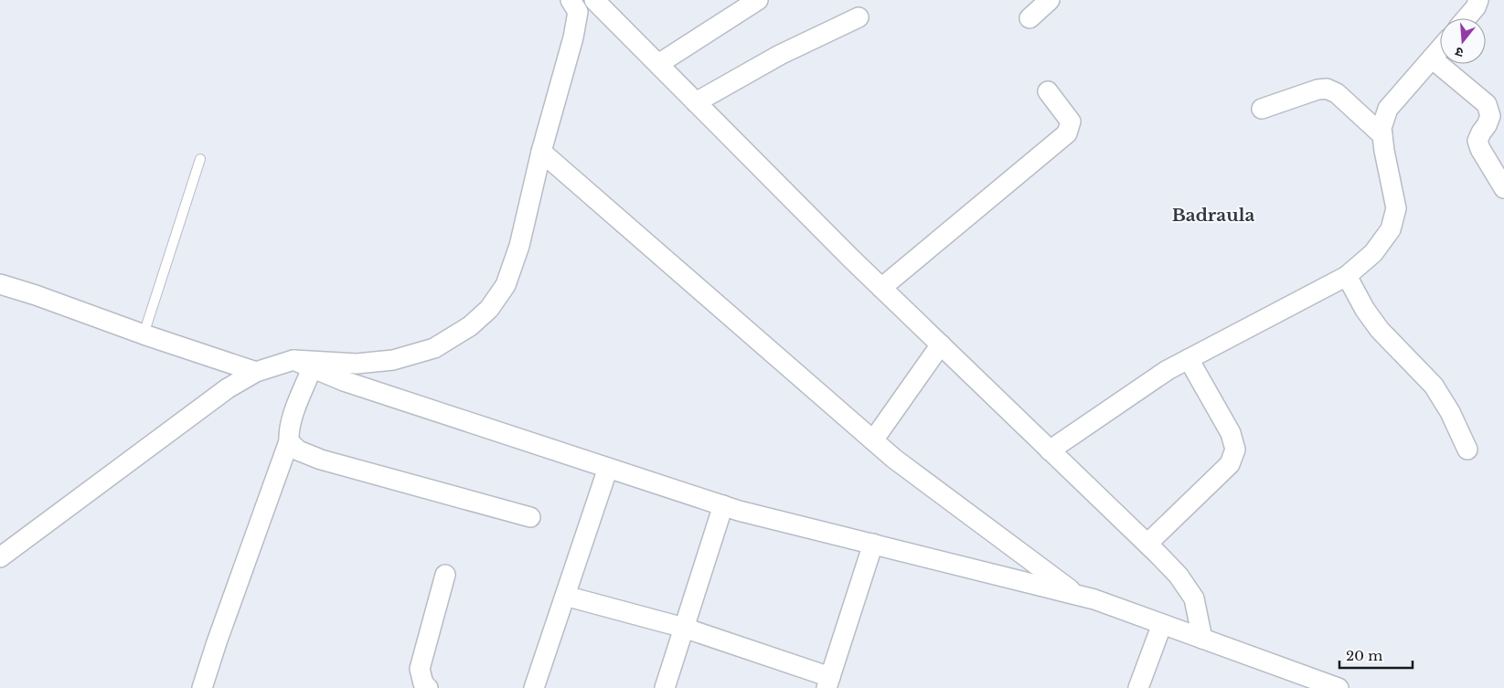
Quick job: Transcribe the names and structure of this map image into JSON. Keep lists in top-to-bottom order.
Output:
{
  "districts": ["Badraula"],
  "scale_bar": "20 m",
  "north": "bottom"
}
